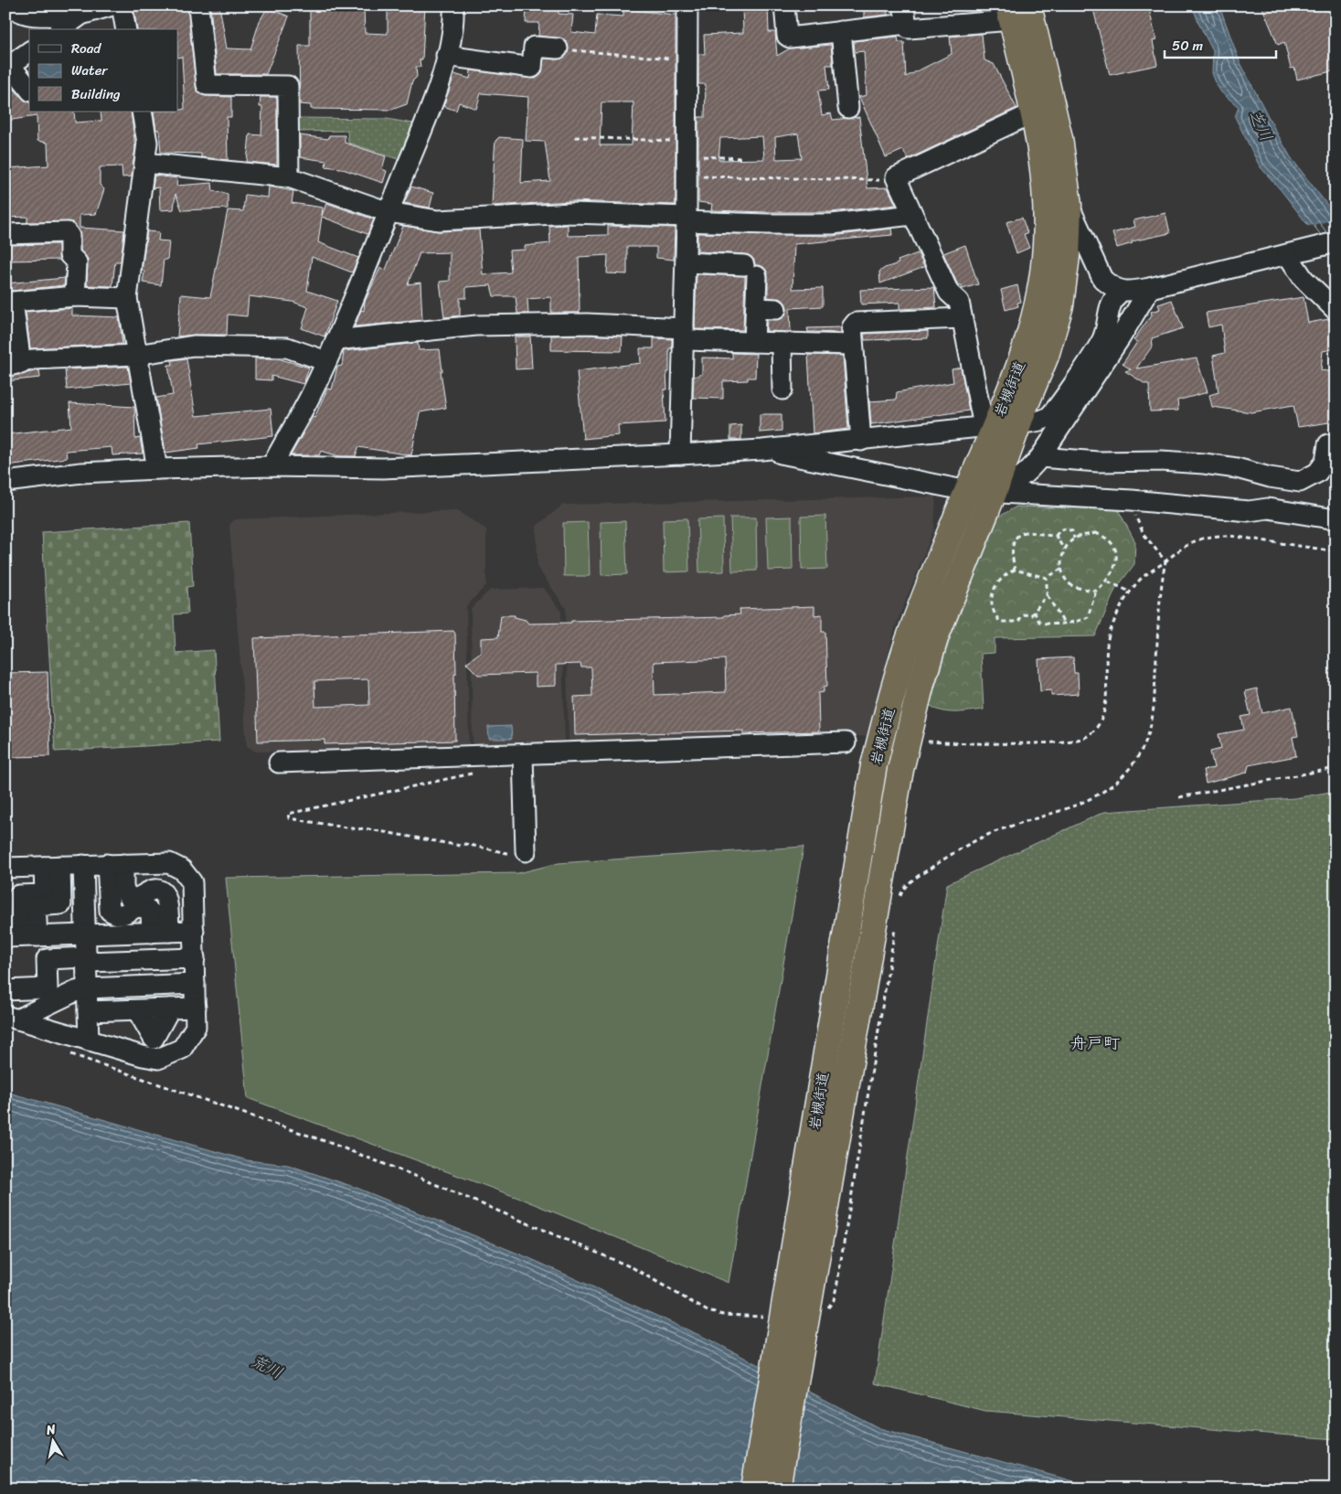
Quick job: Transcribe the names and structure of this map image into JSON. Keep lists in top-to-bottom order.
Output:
{
  "streets": {
    "highway": ["岩槻街道"]
  },
  "districts": ["舟戸町"],
  "water": ["芝川", "荒川"],
  "legend": ["Road", "Water", "Building"],
  "scale_bar": "50 m",
  "north": "top"
}
